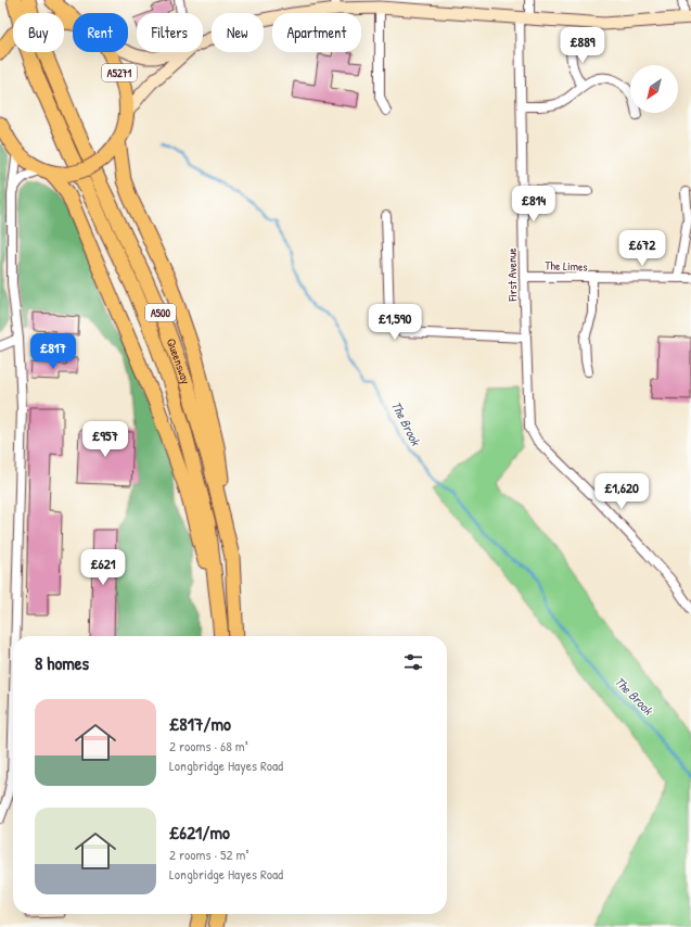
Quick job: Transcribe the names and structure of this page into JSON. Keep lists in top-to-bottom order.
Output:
{
  "streets": {
    "main road": ["A5271", "A500", "Queensway"],
    "street": ["The Limes", "First Avenue"]
  },
  "crossings": [
    ["The Limes", "First Avenue"]
  ],
  "water": ["The Brook"],
  "north": "bottom left",
  "page": {
    "chip": [
      "Buy",
      "Rent",
      "Filters",
      "New",
      "Apartment"
    ],
    "price": [
      "£889",
      "£814",
      "£672",
      "£1,590",
      "£817",
      "£957",
      "£1,620",
      "£621"
    ],
    "heading": "8 homes",
    "list": [
      {
        "name": "£817/mo",
        "note": "2 rooms · 68 m² · Longbridge Hayes Road"
      },
      {
        "name": "£621/mo",
        "note": "2 rooms · 52 m² · Longbridge Hayes Road"
      }
    ]
  }
}
